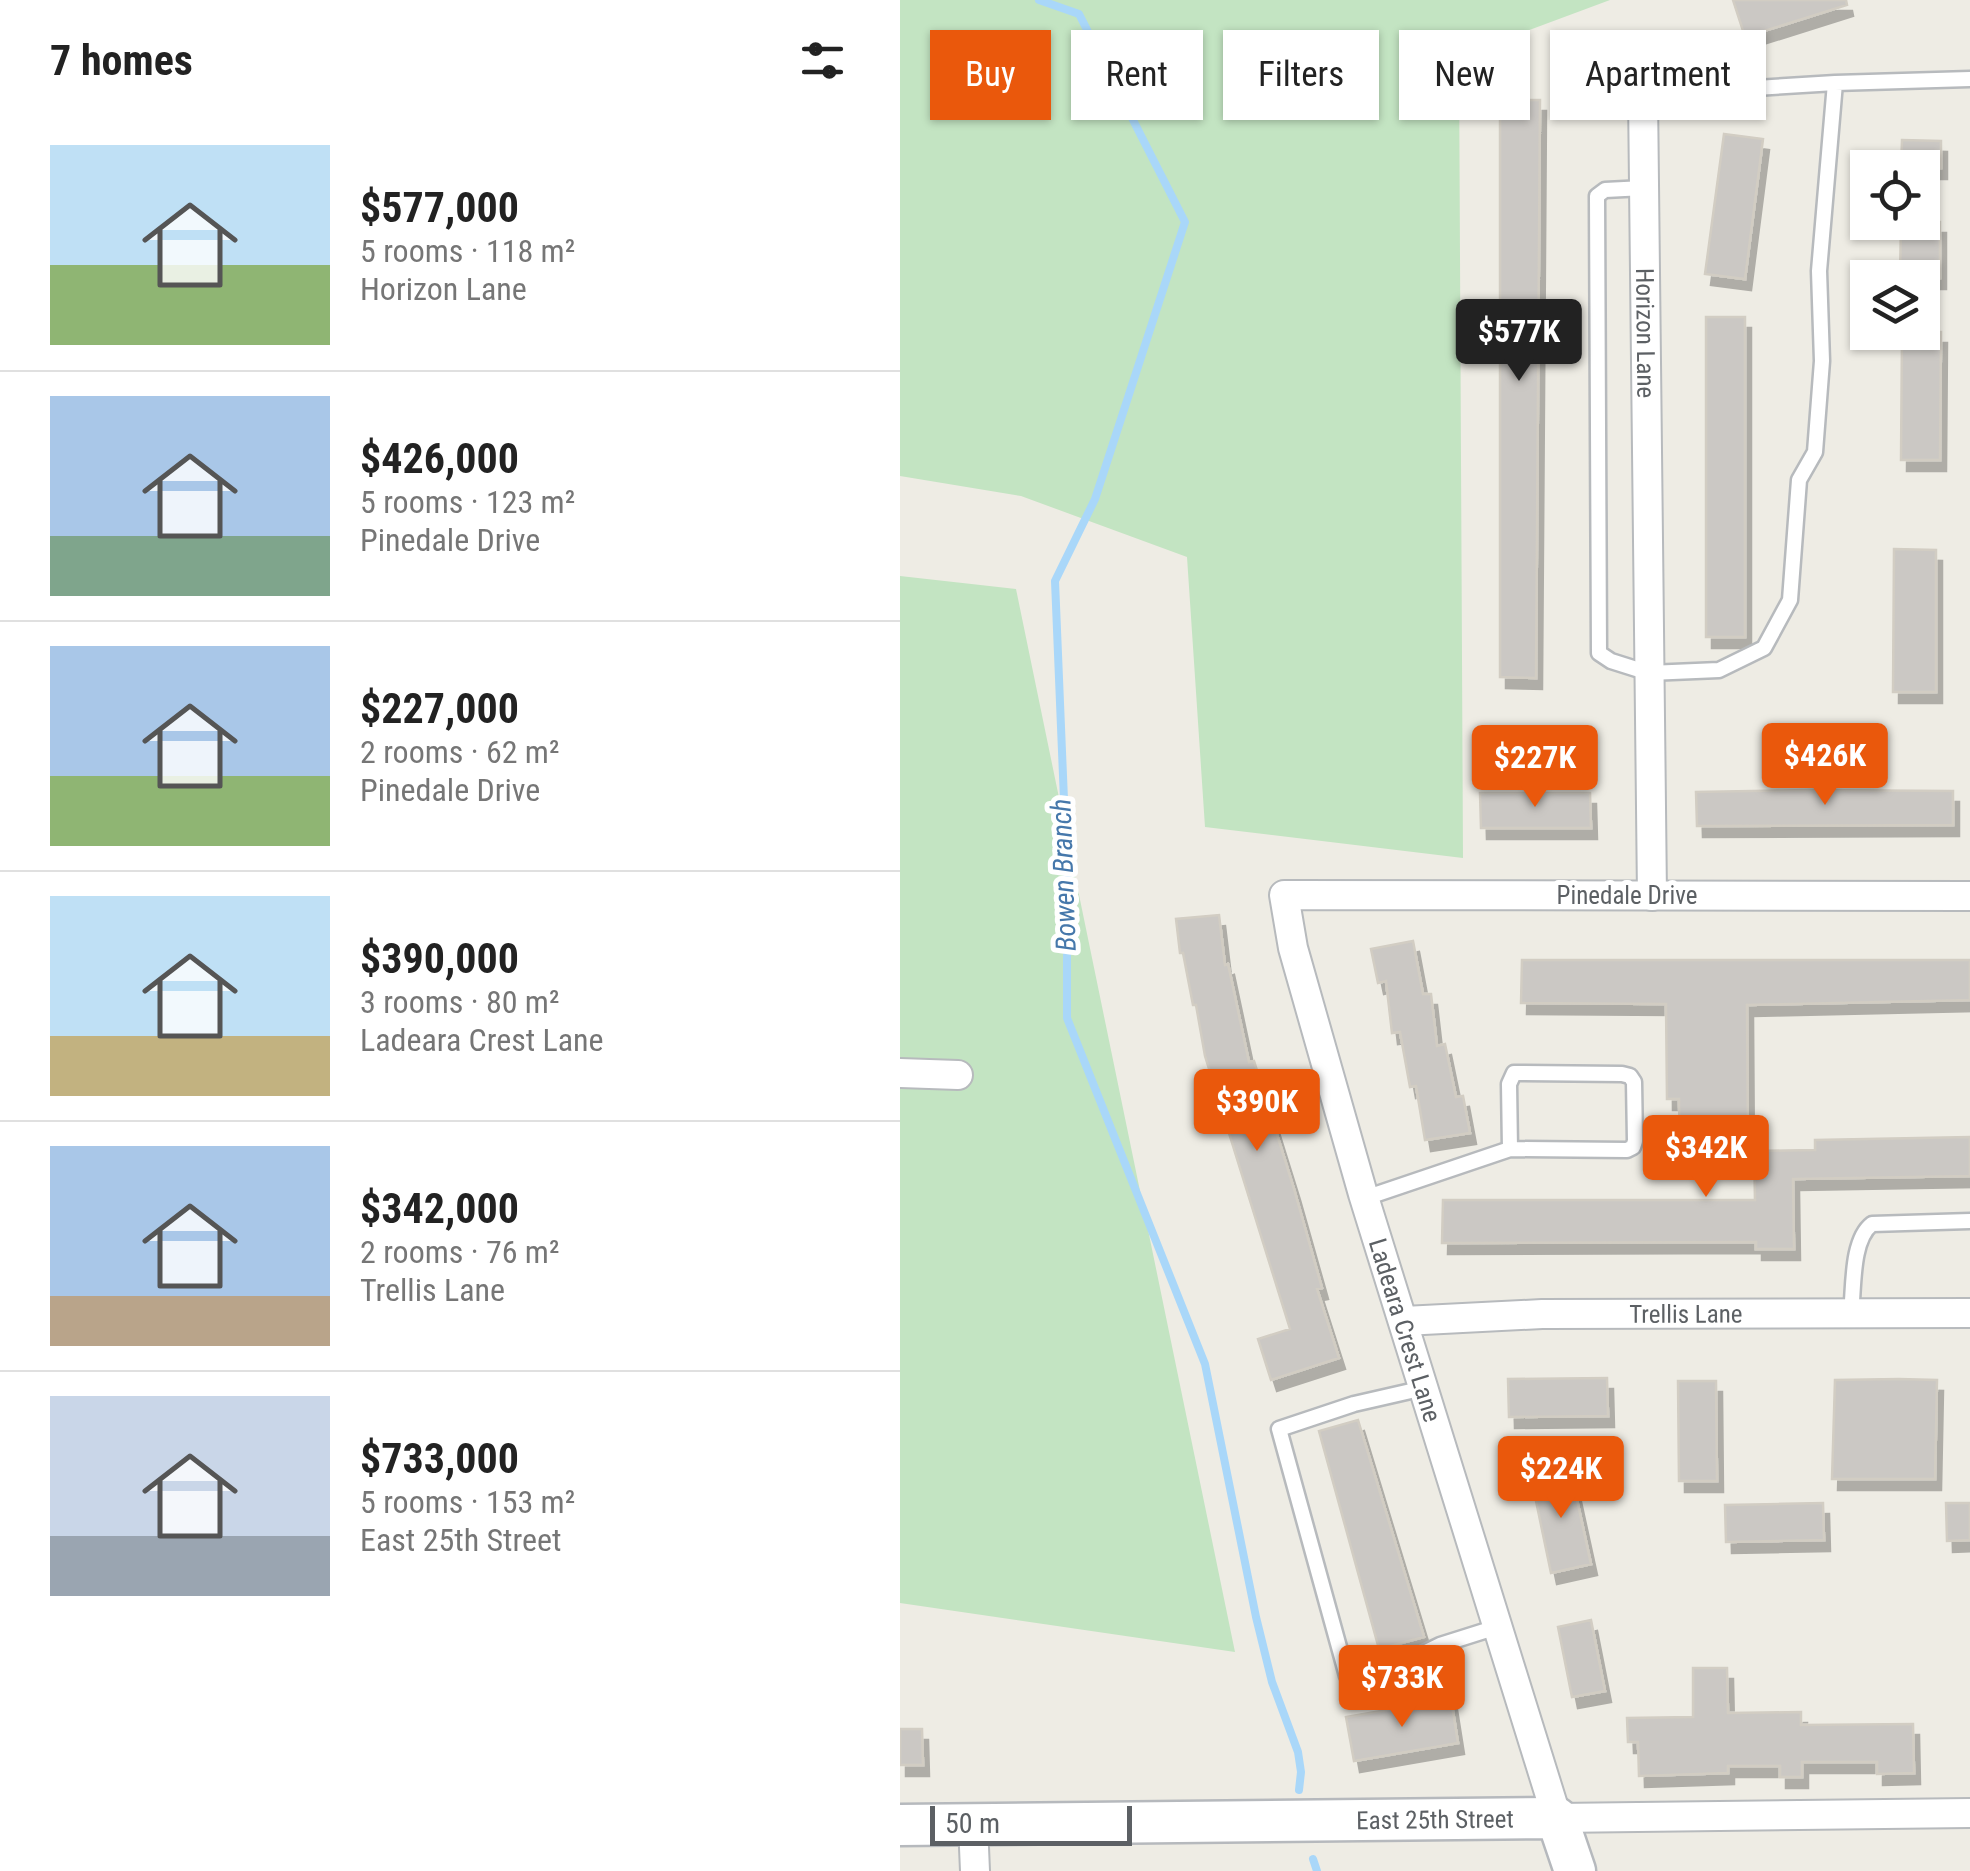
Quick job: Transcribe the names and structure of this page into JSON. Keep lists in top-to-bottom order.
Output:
{
  "streets": {
    "street": [
      "Horizon Lane",
      "Pinedale Drive",
      "Trellis Lane",
      "Ladeara Crest Lane",
      "East 25th Street"
    ]
  },
  "crossings": [
    ["Horizon Lane", "Pinedale Drive"],
    ["Pinedale Drive", "Ladeara Crest Lane"],
    ["Trellis Lane", "Ladeara Crest Lane"],
    ["Ladeara Crest Lane", "East 25th Street"]
  ],
  "water": ["Bowen Branch"],
  "scale_bar": "50 m",
  "page": {
    "heading": "7 homes",
    "chip": [
      "Buy",
      "Rent",
      "Filters",
      "New",
      "Apartment"
    ],
    "list": [
      {
        "name": "$577,000",
        "note": "5 rooms · 118 m² · Horizon Lane"
      },
      {
        "name": "$426,000",
        "note": "5 rooms · 123 m² · Pinedale Drive"
      },
      {
        "name": "$227,000",
        "note": "2 rooms · 62 m² · Pinedale Drive"
      },
      {
        "name": "$390,000",
        "note": "3 rooms · 80 m² · Ladeara Crest Lane"
      },
      {
        "name": "$342,000",
        "note": "2 rooms · 76 m² · Trellis Lane"
      },
      {
        "name": "$733,000",
        "note": "5 rooms · 153 m² · East 25th Street"
      }
    ],
    "price": [
      "$577K",
      "$426K",
      "$227K",
      "$390K",
      "$342K",
      "$224K",
      "$733K"
    ],
    "scale": "50 m"
  }
}
